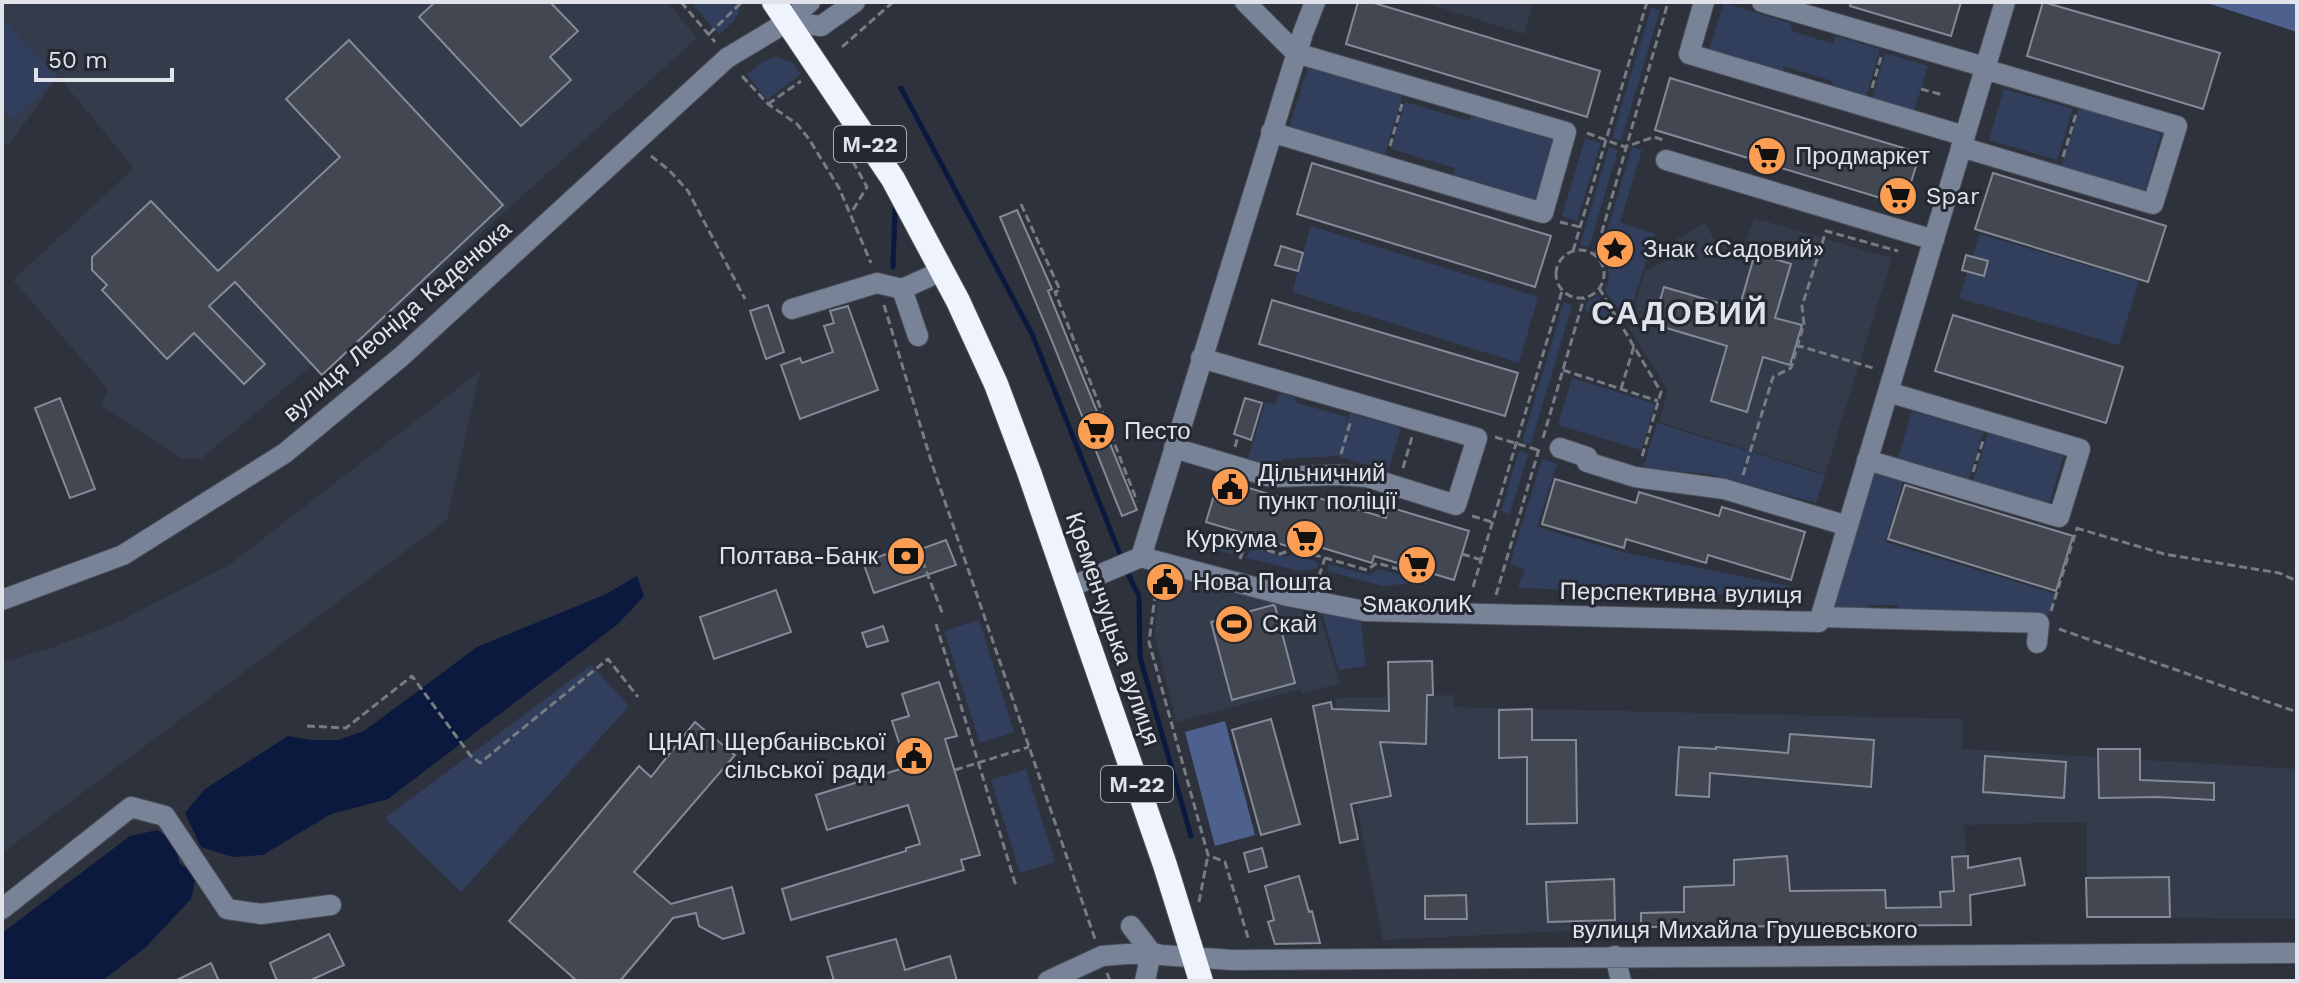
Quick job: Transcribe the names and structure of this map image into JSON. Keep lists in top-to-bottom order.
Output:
{
  "streets": {
    "highway": ["М-22", "Кременчуцька вулиця"],
    "street": ["вулиця Леоніда Каденюка", "Перспективна вулиця", "вулиця Михайла Грушевського"]
  },
  "crossings": [
    ["М-22", "вулиця Леоніда Каденюка"],
    ["М-22", "Кременчуцька вулиця"],
    ["Кременчуцька вулиця", "вулиця Михайла Грушевського"]
  ],
  "districts": ["САДОВИЙ"],
  "places": {
    "supermarket": [
      "Продмаркет",
      "Spar",
      "Песто",
      "Куркума",
      "SмаколиК"
    ],
    "place": ["Знак «Садовий»"],
    "public building": ["Дільничний пункт поліції", "Нова Пошта", "ЦНАП Щербанівської сільської ради"],
    "bank": ["Полтава-Банк"],
    "sports": ["Скай"]
  },
  "scale_bar": "50 m"
}
